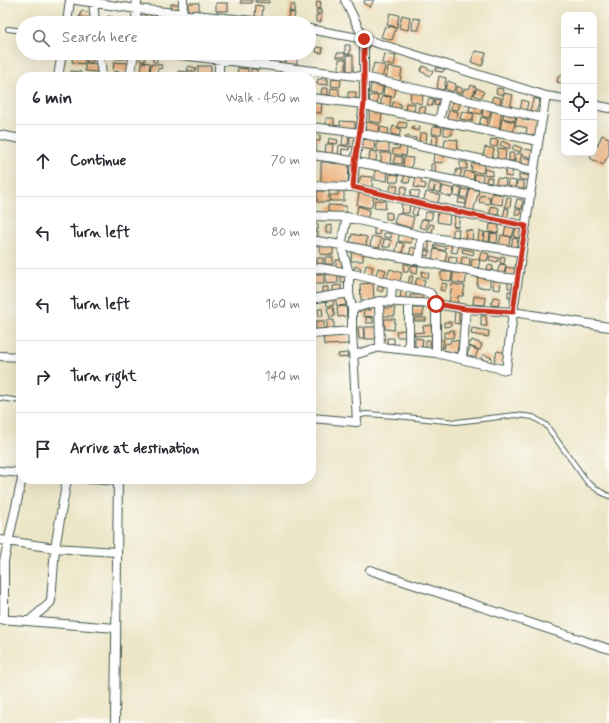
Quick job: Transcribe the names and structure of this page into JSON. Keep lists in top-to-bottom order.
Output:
{
  "page": {
    "map_buttons": ["+", "−"],
    "search": "Search here",
    "heading": ["6 min", "Walk · 450 m"],
    "list": [
      ["Continue", "70 m"],
      ["Turn left", "80 m"],
      ["Turn left", "160 m"],
      ["Turn right", "140 m"],
      "Arrive at destination"
    ]
  }
}
